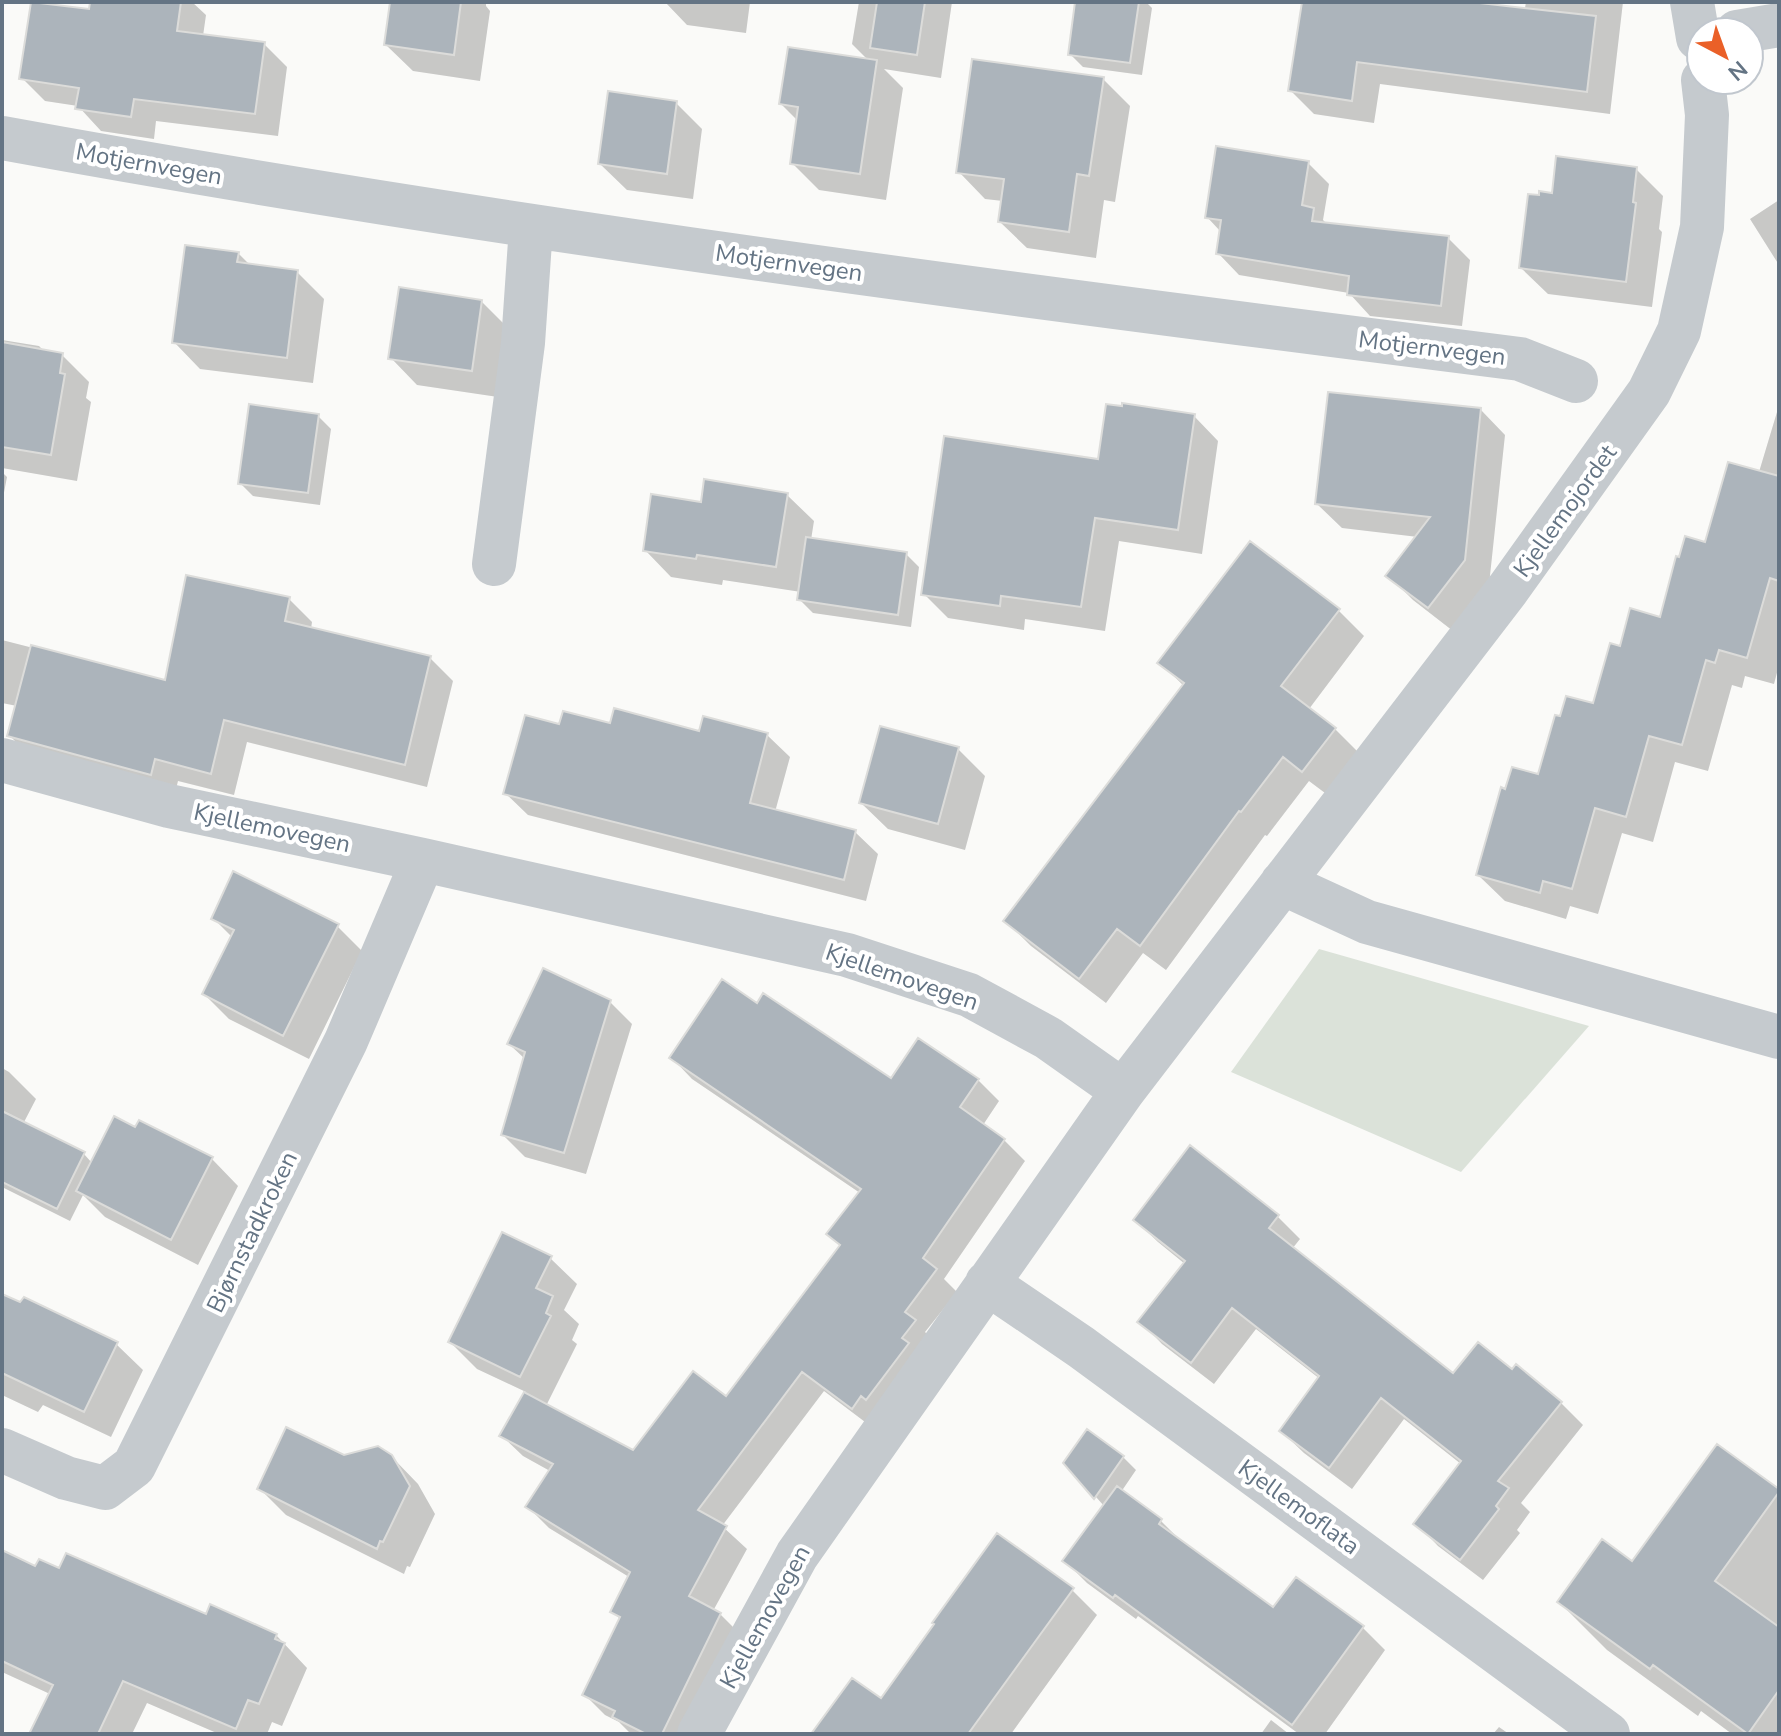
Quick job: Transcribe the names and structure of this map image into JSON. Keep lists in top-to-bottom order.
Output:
{
  "streets": {
    "street": [
      "Motjernvegen",
      "Kjellemojordet",
      "Kjellemovegen",
      "Bjørnstadkroken",
      "Kjellemoflata"
    ]
  },
  "crossings": [
    ["Kjellemojordet", "Kjellemovegen"],
    ["Kjellemovegen", "Bjørnstadkroken"],
    ["Kjellemovegen", "Kjellemoflata"]
  ],
  "north": "bottom right"
}
